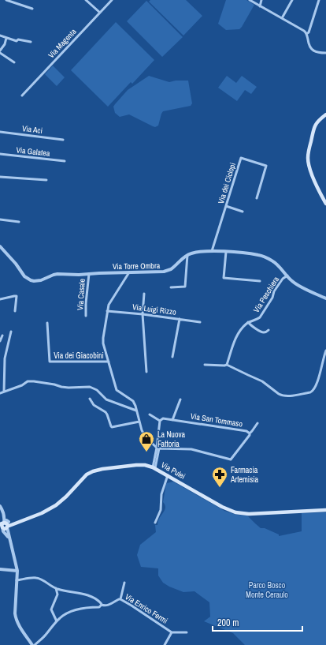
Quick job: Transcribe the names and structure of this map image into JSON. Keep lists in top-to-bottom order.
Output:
{
  "streets": {
    "main road": ["Via Pulei"],
    "street": [
      "Via Magenta",
      "Via Aci",
      "Via Galatea",
      "Via dei Ciclopi",
      "Via Torre Ombra",
      "Via Casale",
      "Via Peschiera",
      "Via Luigi Rizzo",
      "Via dei Giacobini",
      "Via San Tommaso",
      "Via Enrico Fermi"
    ]
  },
  "crossings": [
    ["Via dei Ciclopi", "Via Torre Ombra"],
    ["Via Torre Ombra", "Via Casale"],
    ["Via Torre Ombra", "Via Peschiera"]
  ],
  "parks": ["Parco Bosco Monte Ceraulo"],
  "places": {
    "shop": ["La Nuova Fattoria"],
    "pharmacy": ["Farmacia Artemisia"]
  },
  "scale_bar": "200 m"
}
